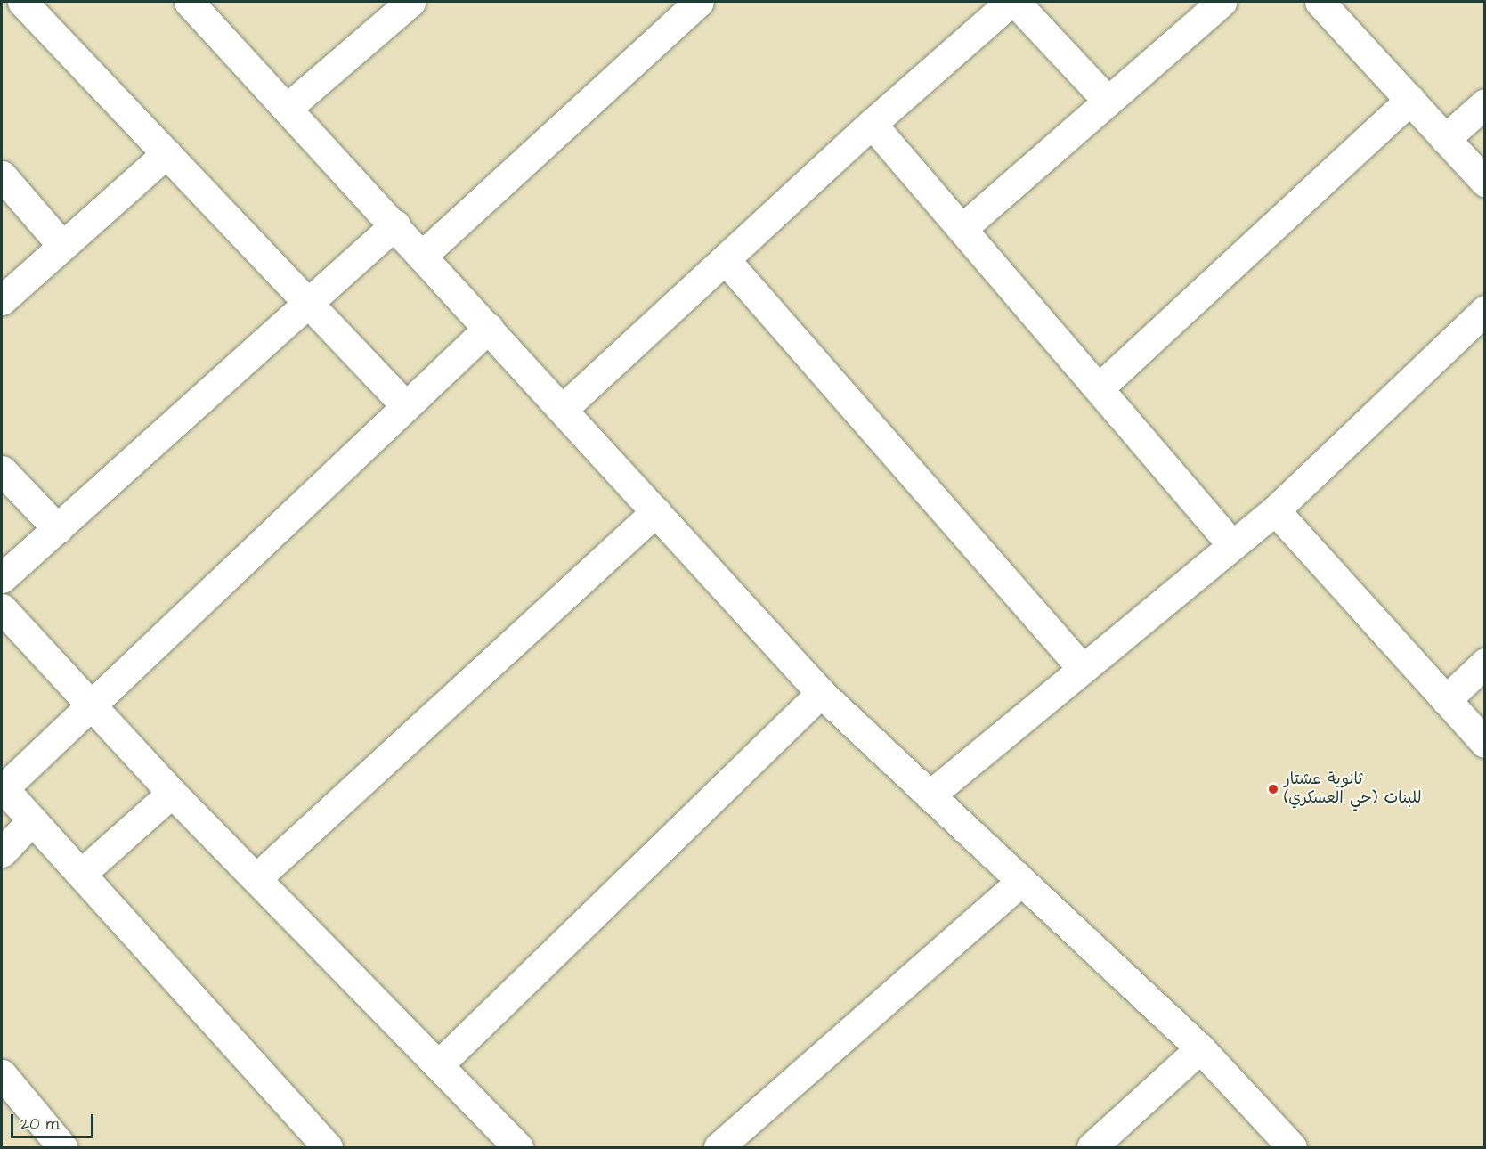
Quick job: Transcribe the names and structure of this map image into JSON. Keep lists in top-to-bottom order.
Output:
{
  "places": ["ثانوية عشتار للبنات (حي العسكري)"],
  "scale_bar": "20 m"
}
